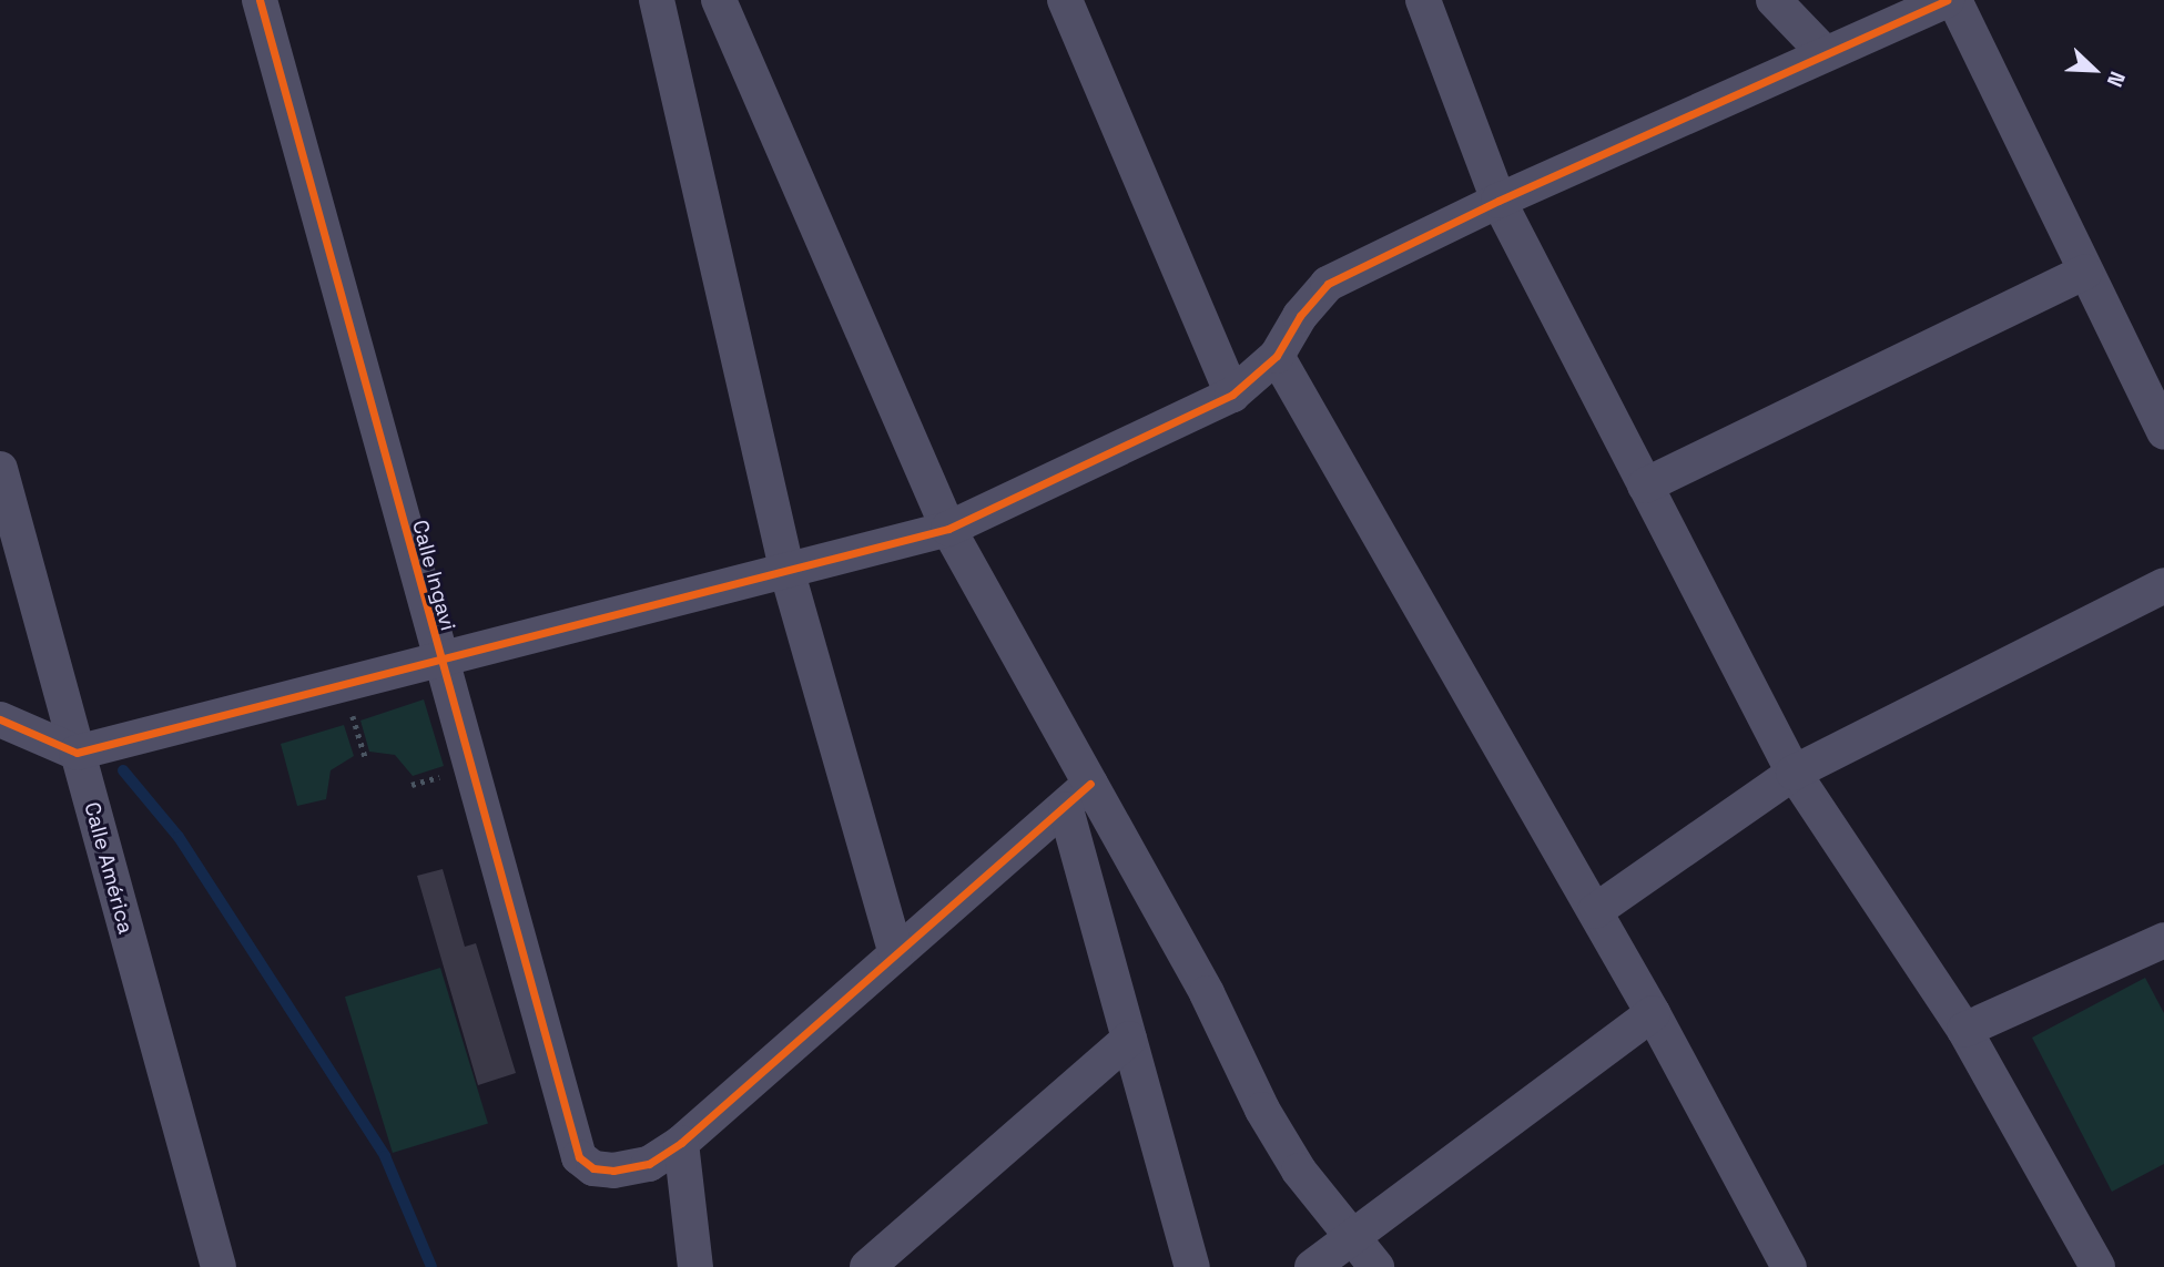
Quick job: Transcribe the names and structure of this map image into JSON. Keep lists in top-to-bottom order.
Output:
{
  "streets": {
    "street": ["Calle Ingavi", "Calle América"]
  },
  "north": "bottom right"
}
